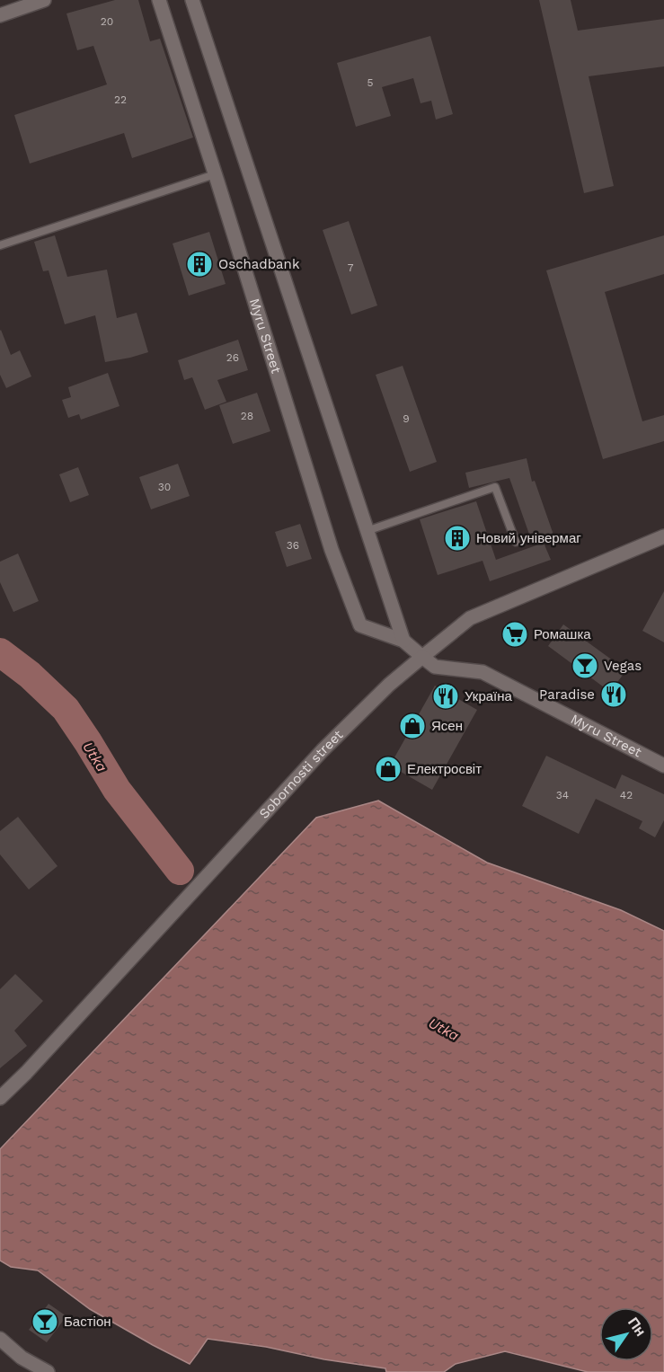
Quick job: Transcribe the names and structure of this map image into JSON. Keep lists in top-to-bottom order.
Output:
{
  "streets": {
    "street": ["Myru Street", "Sobornosti street"]
  },
  "crossings": [
    ["Myru Street", "Sobornosti street"]
  ],
  "water": ["Utka"],
  "places": {
    "building": ["Oschadbank", "Новий універмаг"],
    "supermarket": ["Ромашка"],
    "bar": ["Vegas", "Бастіон"],
    "restaurant": ["Paradise", "Україна"],
    "shop": ["Ясен", "Електросвіт"]
  },
  "house_numbers": [
    "20",
    "5",
    "22",
    "7",
    "26",
    "28",
    "9",
    "30",
    "36",
    "34",
    "42"
  ],
  "north": "top right"
}
